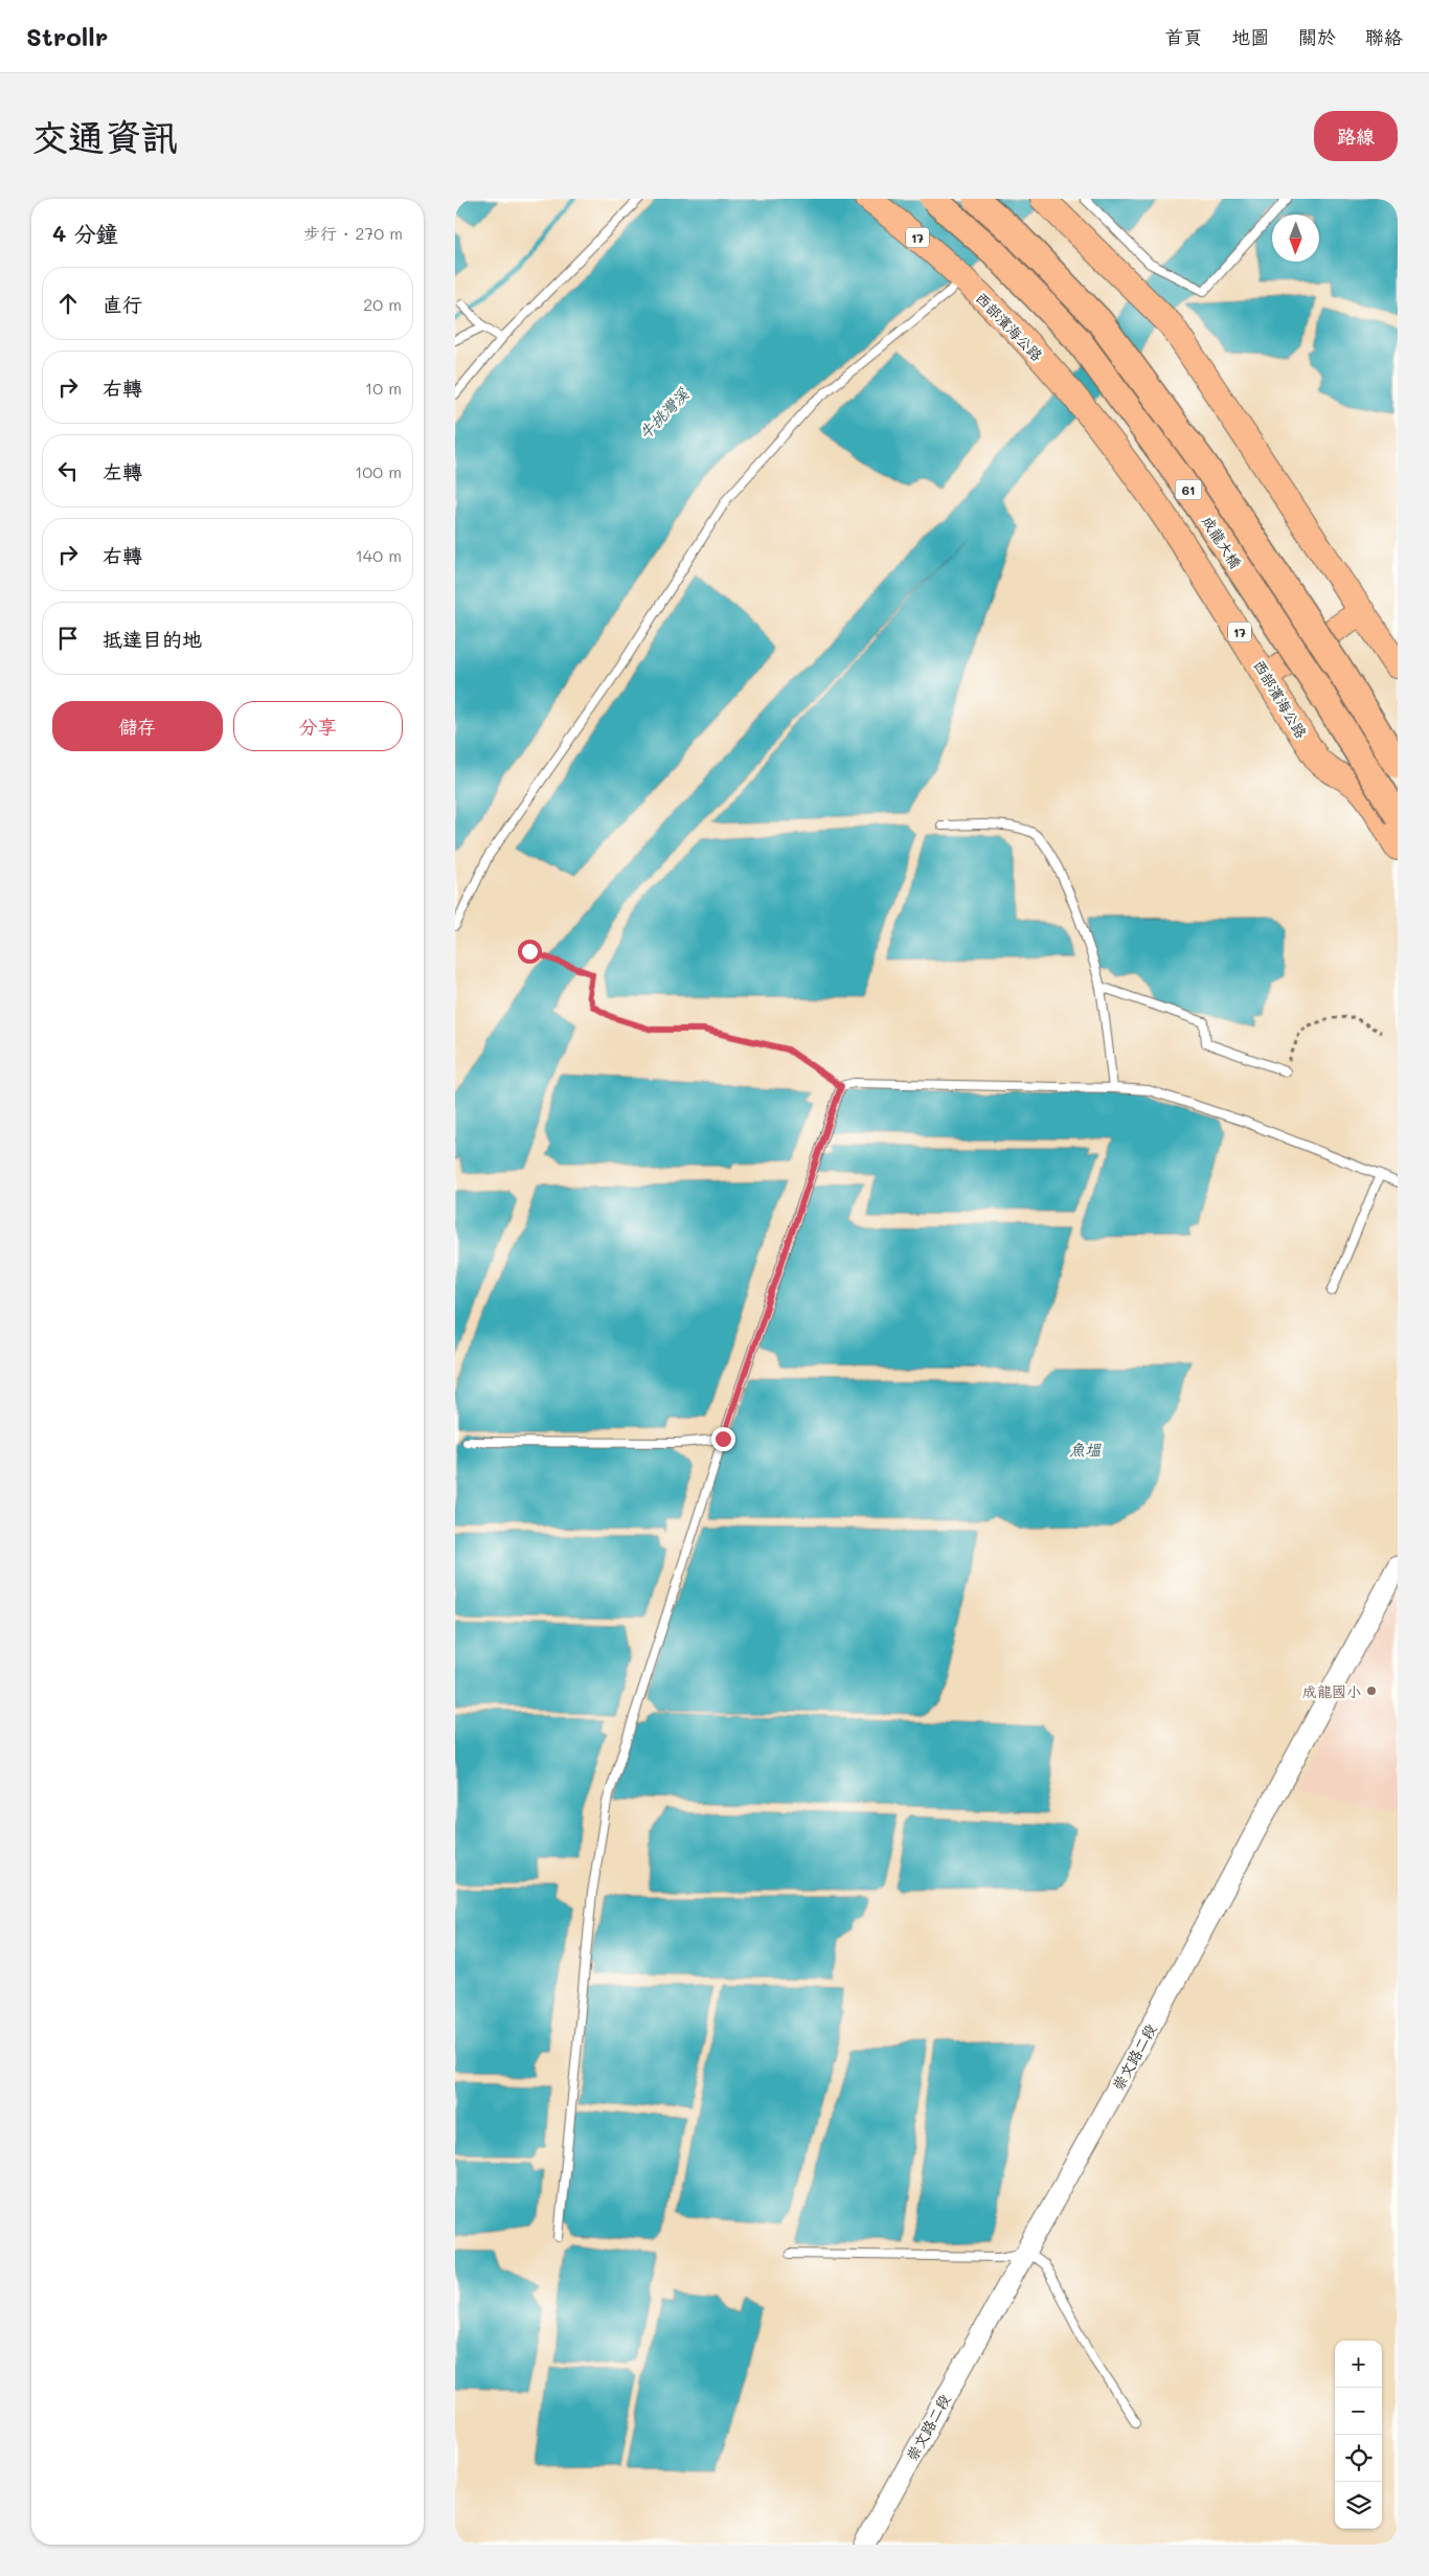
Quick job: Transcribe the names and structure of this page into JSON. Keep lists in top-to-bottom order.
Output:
{
  "streets": {
    "highway": ["61", "成龍大橋"],
    "main road": ["17", "西部濱海公路"],
    "street": ["崇文路二段"]
  },
  "crossings": [
    ["17", "西部濱海公路"]
  ],
  "water": ["牛挑灣溪", "魚塭"],
  "places": ["成龍國小"],
  "north": "bottom",
  "page": {
    "header": "Strollr",
    "nav": [
      "首頁",
      "地圖",
      "關於",
      "聯絡"
    ],
    "buttons": [
      "路線",
      ["儲存", "分享"]
    ],
    "title": "交通資訊",
    "heading": ["4 分鐘", "步行 · 270 m"],
    "list": [
      ["直行", "20 m"],
      ["右轉", "10 m"],
      ["左轉", "100 m"],
      ["右轉", "140 m"],
      "抵達目的地"
    ],
    "map_buttons": ["+", "−"]
  }
}
